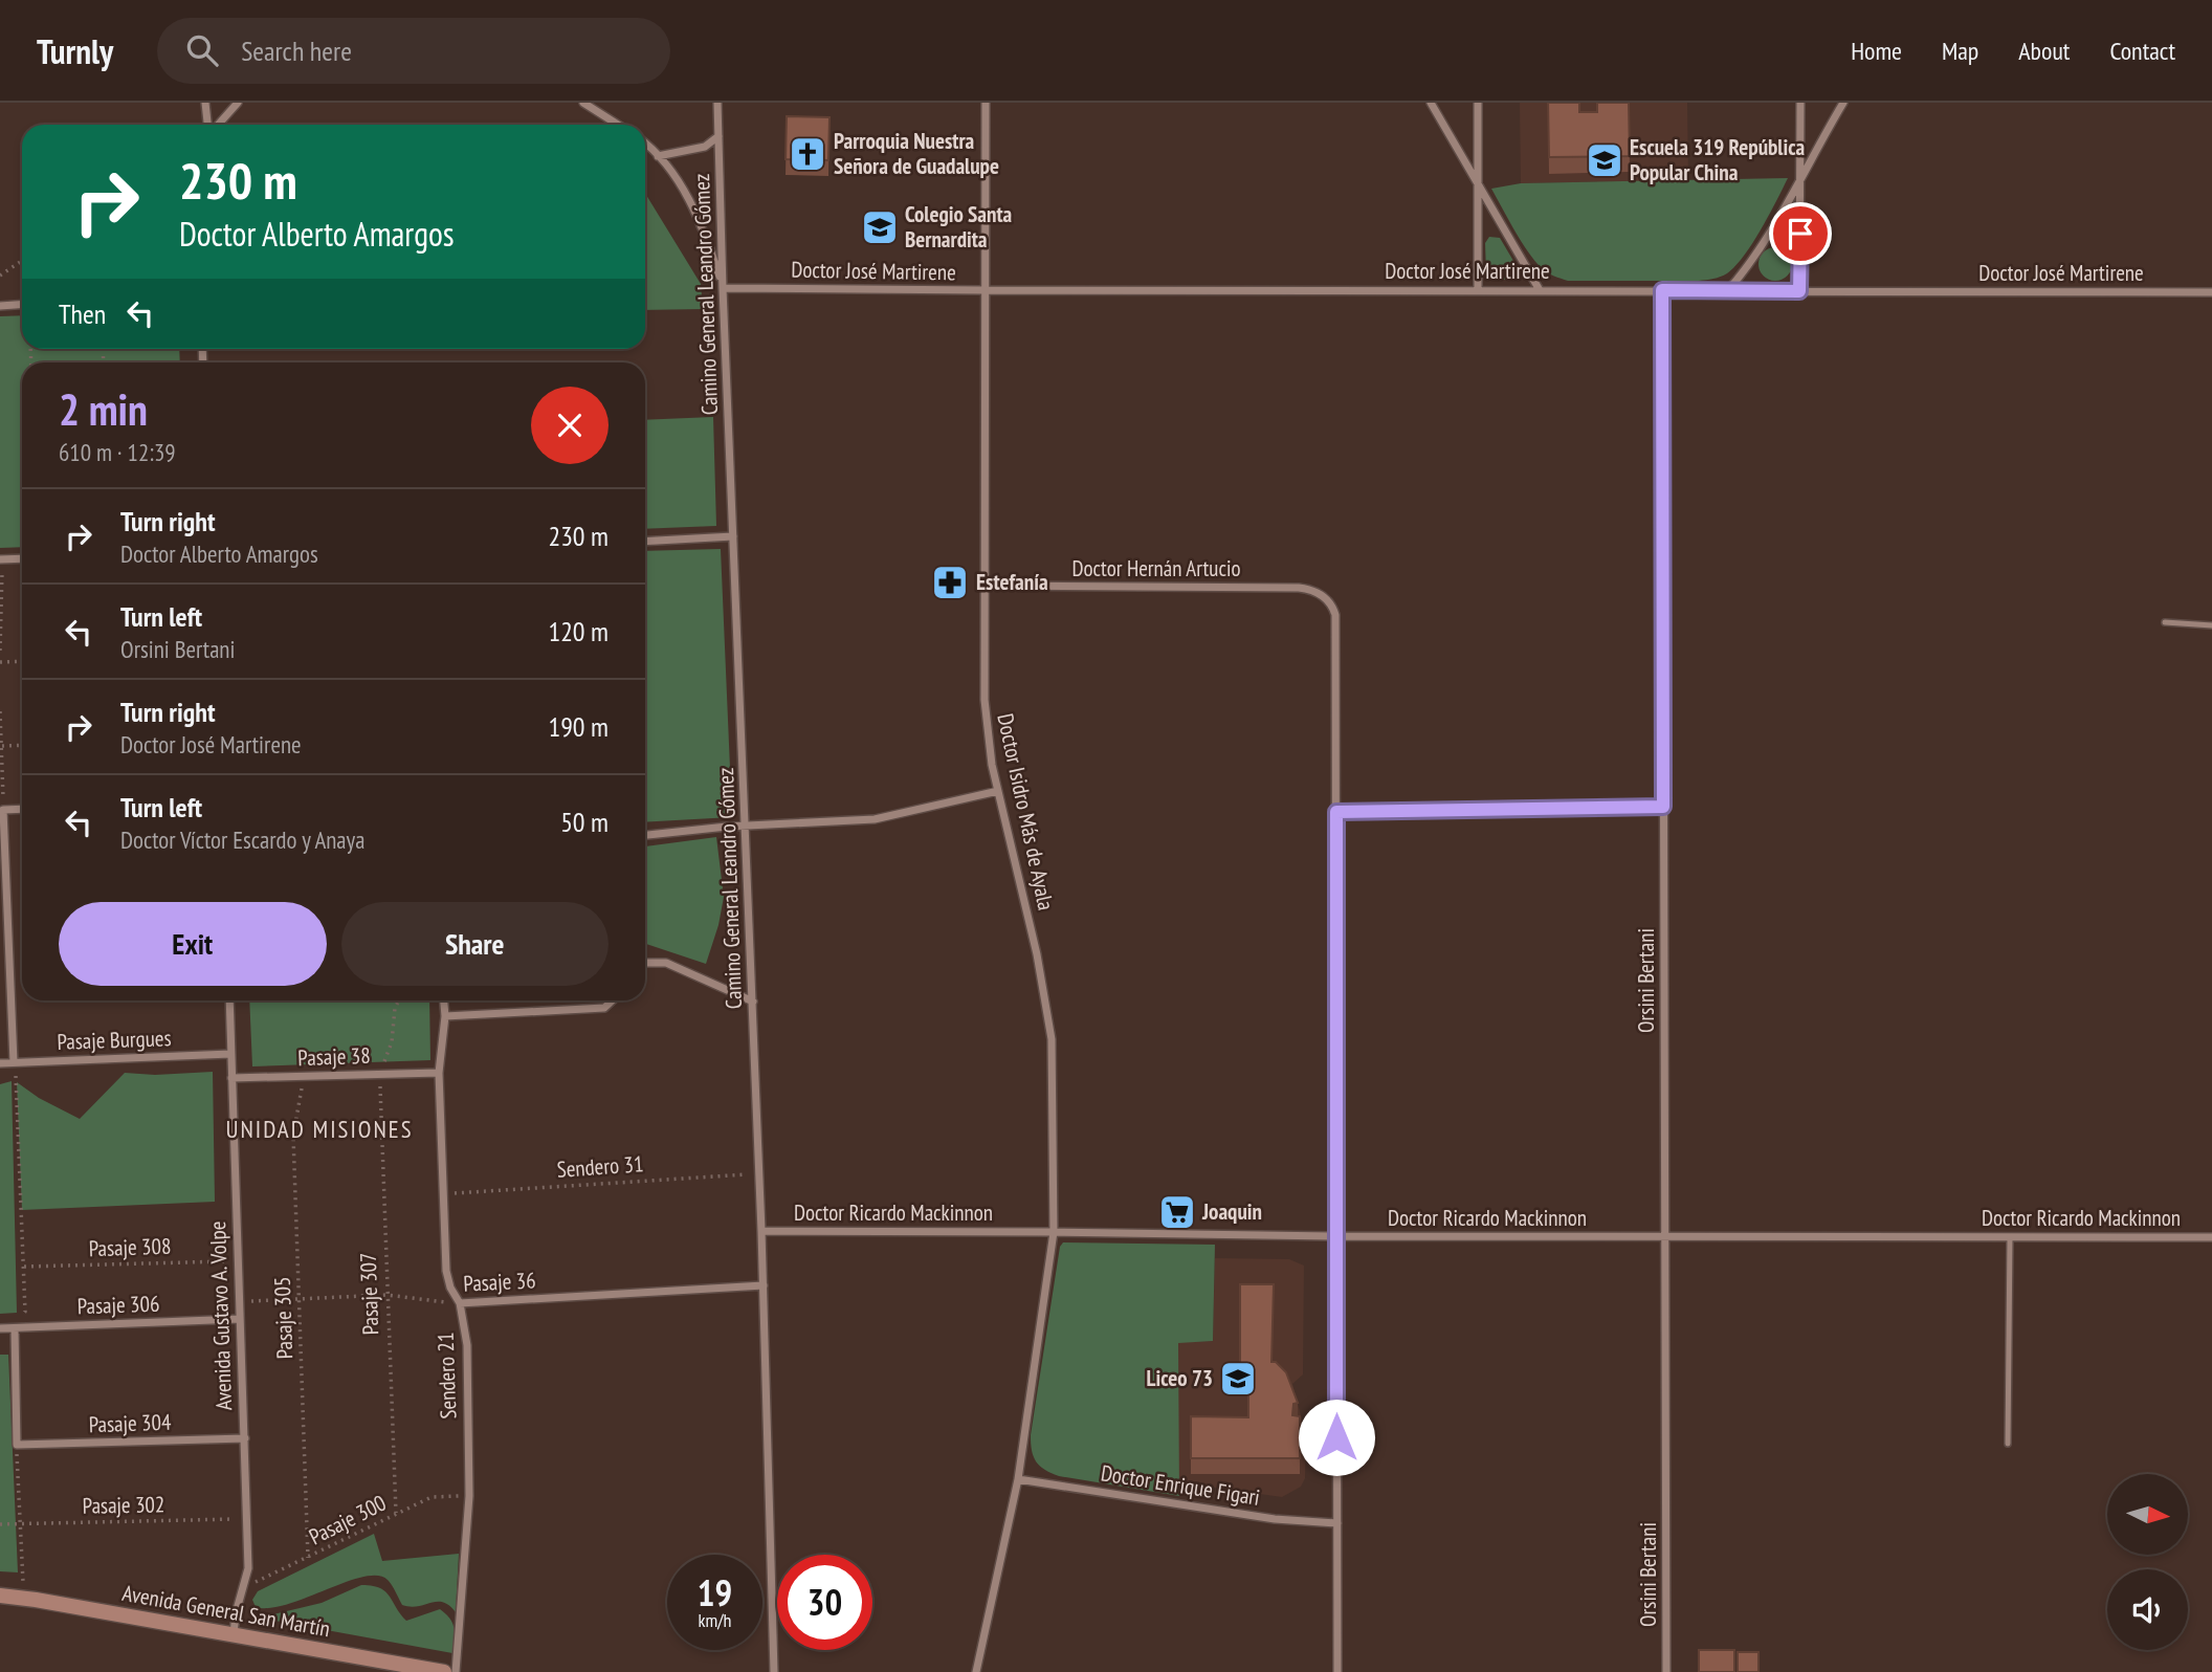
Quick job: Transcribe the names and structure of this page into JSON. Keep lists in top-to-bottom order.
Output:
{
  "streets": {
    "main road": ["Avenida General San Martín"],
    "street": [
      "Doctor José Martirene",
      "Camino General Leandro Gómez",
      "Doctor Hernán Artucio",
      "Doctor Isidro Más de Ayala",
      "Orsini Bertani",
      "Pasaje Burgues",
      "Pasaje 38",
      "Doctor Ricardo Mackinnon",
      "Pasaje 36",
      "Pasaje 306",
      "Avenida Gustavo A. Volpe",
      "Sendero 21",
      "Pasaje 304",
      "Doctor Enrique Figari"
    ],
    "path": [
      "Sendero 31",
      "Pasaje 308",
      "Pasaje 307",
      "Pasaje 305",
      "Pasaje 302",
      "Pasaje 300"
    ]
  },
  "crossings": [
    ["Doctor José Martirene", "Camino General Leandro Gómez"],
    ["Doctor José Martirene", "Doctor Isidro Más de Ayala"],
    ["Doctor José Martirene", "Orsini Bertani"],
    ["Camino General Leandro Gómez", "Sendero 31"],
    ["Camino General Leandro Gómez", "Doctor Ricardo Mackinnon"],
    ["Camino General Leandro Gómez", "Pasaje 36"],
    ["Doctor Hernán Artucio", "Doctor Isidro Más de Ayala"],
    ["Doctor Isidro Más de Ayala", "Doctor Ricardo Mackinnon"],
    ["Doctor Isidro Más de Ayala", "Doctor Enrique Figari"],
    ["Orsini Bertani", "Doctor Ricardo Mackinnon"],
    ["Pasaje Burgues", "Avenida Gustavo A. Volpe"],
    ["Pasaje 38", "Pasaje 307"],
    ["Pasaje 38", "Avenida Gustavo A. Volpe"],
    ["Pasaje 38", "Pasaje 305"],
    ["Pasaje 38", "Sendero 21"],
    ["Sendero 31", "Sendero 21"],
    ["Pasaje 308", "Avenida Gustavo A. Volpe"],
    ["Pasaje 36", "Pasaje 307"],
    ["Pasaje 36", "Avenida Gustavo A. Volpe"],
    ["Pasaje 36", "Pasaje 305"],
    ["Pasaje 36", "Sendero 21"],
    ["Pasaje 307", "Pasaje 300"],
    ["Pasaje 306", "Avenida Gustavo A. Volpe"],
    ["Avenida Gustavo A. Volpe", "Pasaje 304"],
    ["Avenida Gustavo A. Volpe", "Pasaje 302"],
    ["Avenida Gustavo A. Volpe", "Pasaje 300"],
    ["Avenida Gustavo A. Volpe", "Avenida General San Martín"],
    ["Pasaje 305", "Pasaje 300"],
    ["Sendero 21", "Pasaje 300"]
  ],
  "districts": ["UNIDAD MISIONES"],
  "places": {
    "church": ["Parroquia Nuestra Señora de Guadalupe"],
    "school or university": ["Escuela 319 República Popular China", "Colegio Santa Bernardita", "Liceo 73"],
    "pharmacy": ["Estefanía"],
    "supermarket": ["Joaquin"]
  },
  "north": "right",
  "page": {
    "header": "Turnly",
    "search": "Search here",
    "nav": [
      "Home",
      "Map",
      "About",
      "Contact"
    ],
    "turn": ["230 m", "Doctor Alberto Amargos"],
    "then": "Then",
    "heading": ["2 min", "610 m · 12:39"],
    "list": [
      {
        "name": "Turn right",
        "note": "Doctor Alberto Amargos",
        "value": "230 m"
      },
      {
        "name": "Turn left",
        "note": "Orsini Bertani",
        "value": "120 m"
      },
      {
        "name": "Turn right",
        "note": "Doctor José Martirene",
        "value": "190 m"
      },
      {
        "name": "Turn left",
        "note": "Doctor Víctor Escardo y Anaya",
        "value": "50 m"
      }
    ],
    "buttons": ["Exit", "Share"],
    "speed": "19 km/h",
    "limit": "30"
  }
}
